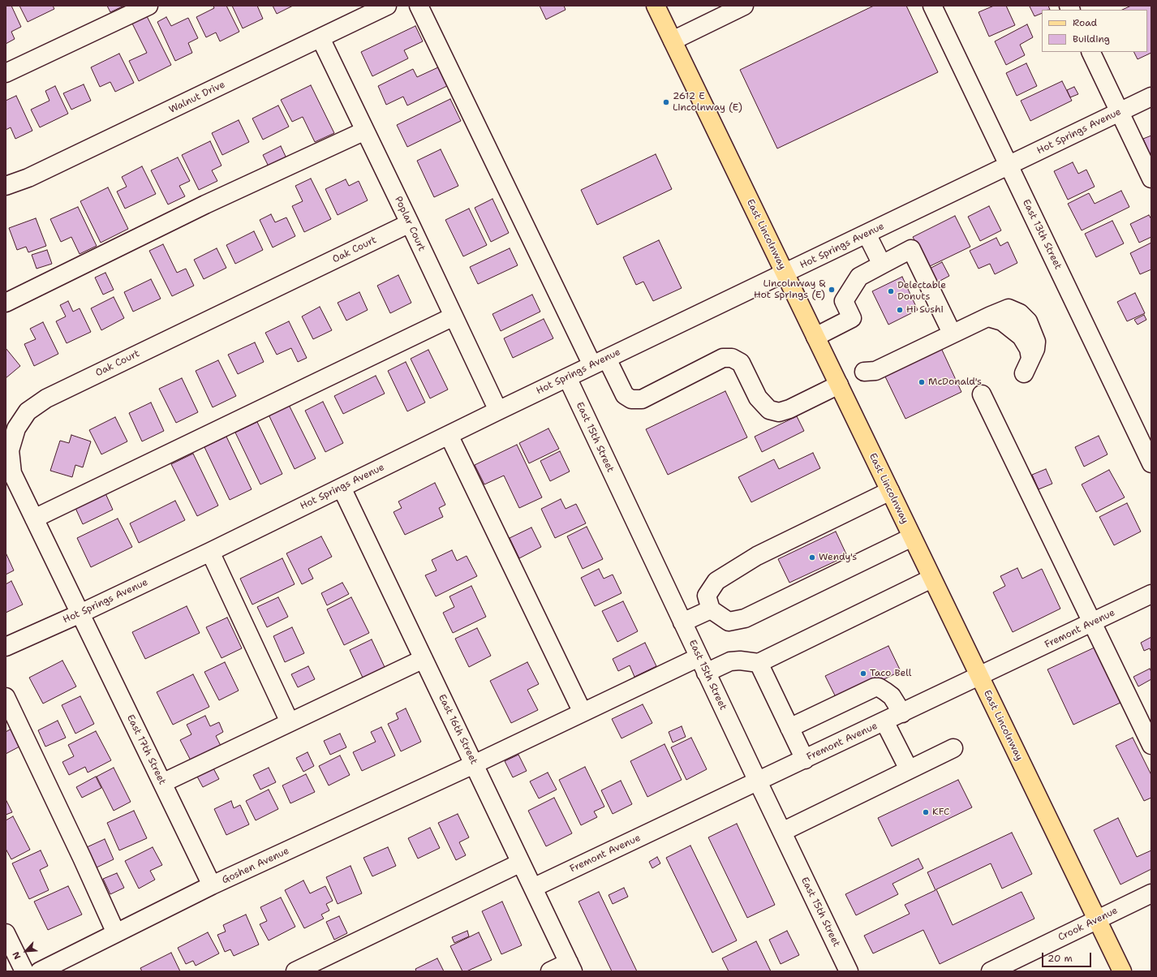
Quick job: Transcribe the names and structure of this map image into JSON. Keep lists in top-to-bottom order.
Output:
{
  "streets": {
    "main road": ["East Lincolnway"],
    "street": [
      "Walnut Drive",
      "Hot Springs Avenue",
      "Poplar Court",
      "East 13th Street",
      "Oak Court",
      "East 15th Street",
      "Fremont Avenue",
      "East 16th Street",
      "East 17th Street",
      "Goshen Avenue",
      "Crook Avenue"
    ]
  },
  "crossings": [
    ["Walnut Drive", "Poplar Court"],
    ["Hot Springs Avenue", "Poplar Court"],
    ["Hot Springs Avenue", "East Lincolnway"],
    ["Hot Springs Avenue", "East 13th Street"],
    ["Hot Springs Avenue", "Oak Court"],
    ["Hot Springs Avenue", "East 15th Street"],
    ["Hot Springs Avenue", "East 16th Street"],
    ["Hot Springs Avenue", "East 17th Street"],
    ["Poplar Court", "Oak Court"],
    ["East Lincolnway", "Fremont Avenue"],
    ["East Lincolnway", "Crook Avenue"],
    ["Oak Court", "East 17th Street"],
    ["East 15th Street", "Fremont Avenue"],
    ["East 15th Street", "Goshen Avenue"],
    ["Fremont Avenue", "East 16th Street"],
    ["East 16th Street", "Goshen Avenue"],
    ["East 17th Street", "Goshen Avenue"]
  ],
  "places": [
    "2612 E Lincolnway (E)",
    "Lincolnway & Hot Springs (E)",
    "Delectable Donuts",
    "Hi Sushi",
    "McDonald's",
    "Wendy's",
    "Taco Bell",
    "KFC"
  ],
  "legend": ["Road", "Building"],
  "scale_bar": "20 m",
  "north": "bottom left"
}
